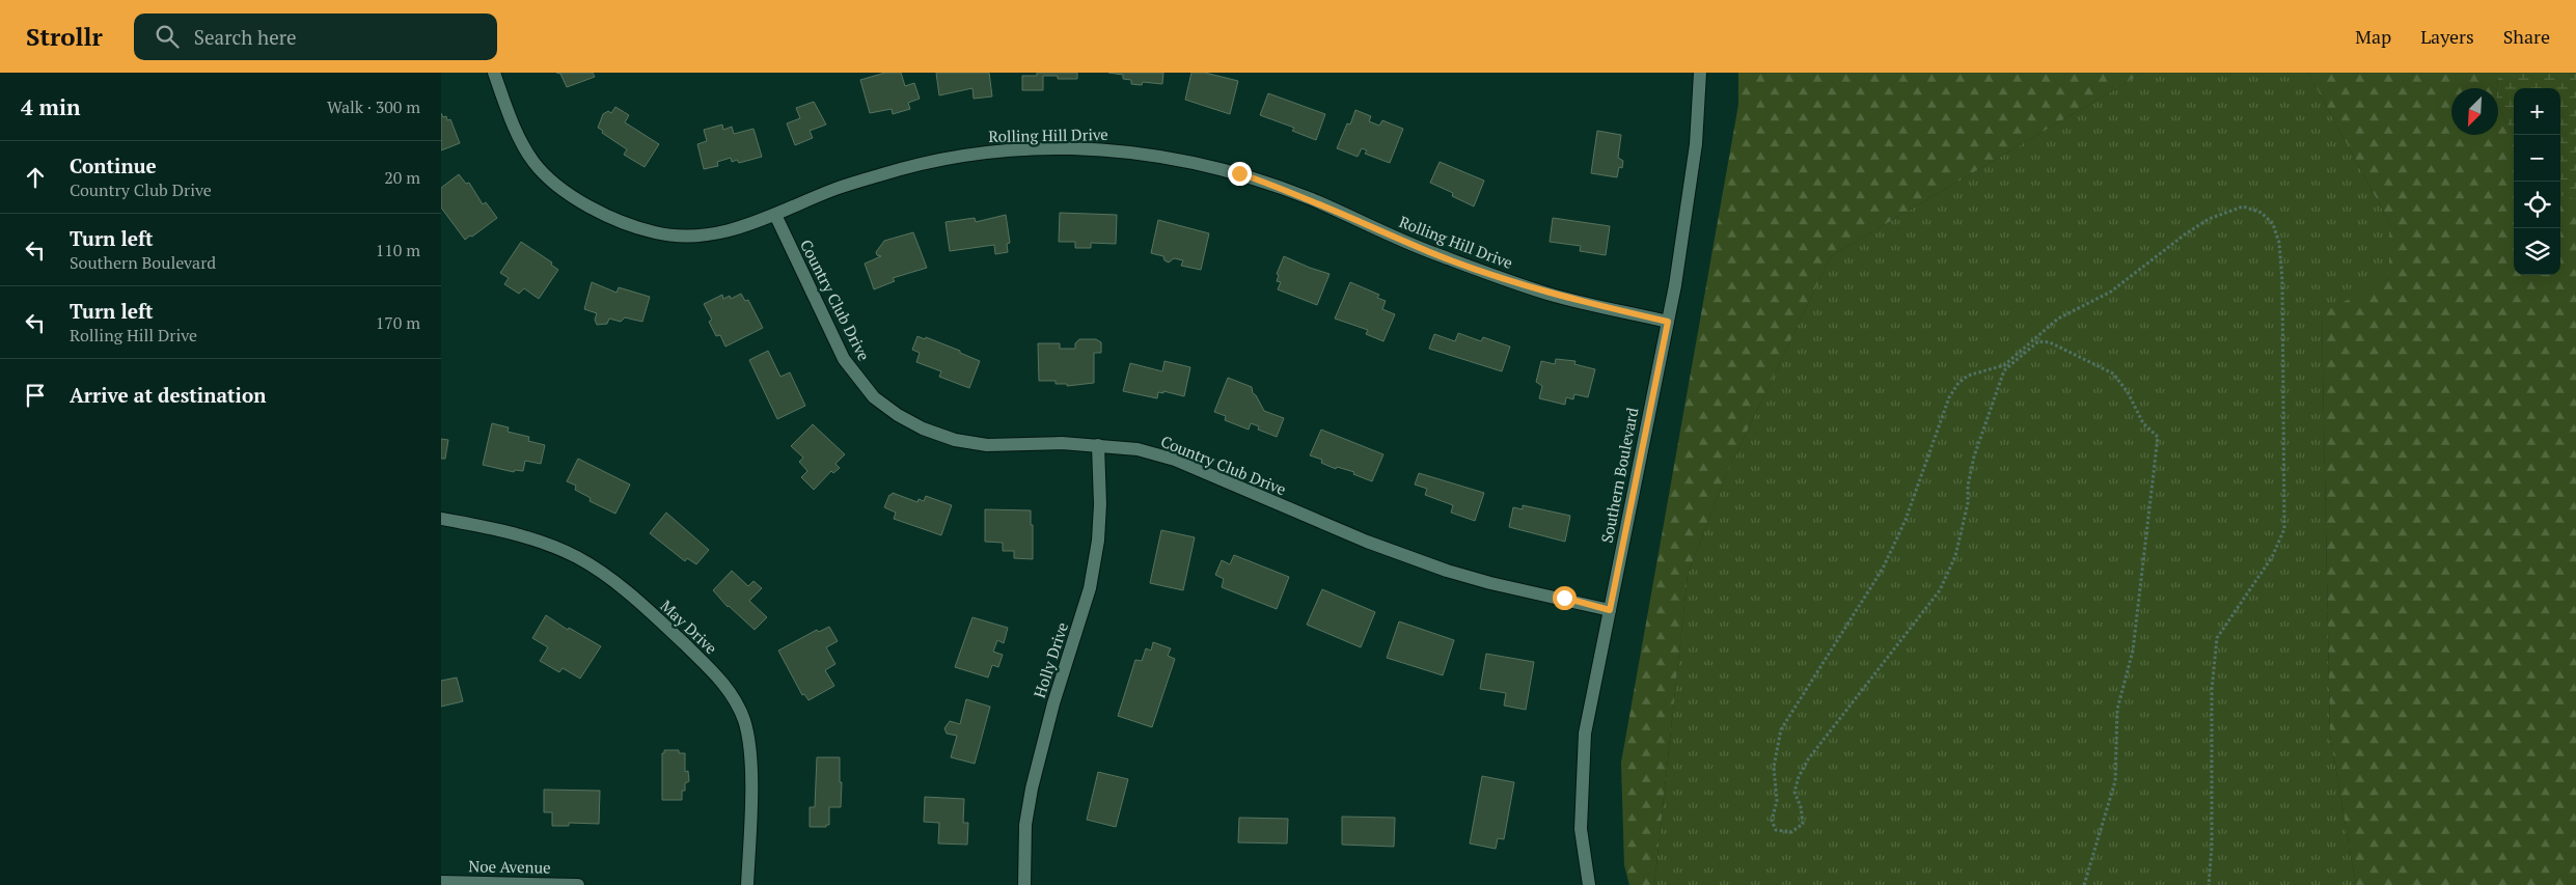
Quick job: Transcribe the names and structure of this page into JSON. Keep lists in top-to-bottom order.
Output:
{
  "streets": {
    "street": [
      "Rolling Hill Drive",
      "Country Club Drive",
      "Southern Boulevard",
      "May Drive",
      "Holly Drive",
      "Noe Avenue"
    ]
  },
  "crossings": [
    ["Rolling Hill Drive", "Country Club Drive"],
    ["Rolling Hill Drive", "Southern Boulevard"],
    ["Country Club Drive", "Southern Boulevard"],
    ["Country Club Drive", "Holly Drive"]
  ],
  "north": "bottom left",
  "page": {
    "header": "Strollr",
    "search": "Search here",
    "nav": ["Map", "Layers", "Share"],
    "heading": ["4 min", "Walk · 300 m"],
    "map_buttons": ["+", "−"],
    "list": [
      ["Continue", "Country Club Drive", "20 m"],
      ["Turn left", "Southern Boulevard", "110 m"],
      ["Turn left", "Rolling Hill Drive", "170 m"],
      "Arrive at destination"
    ]
  }
}
